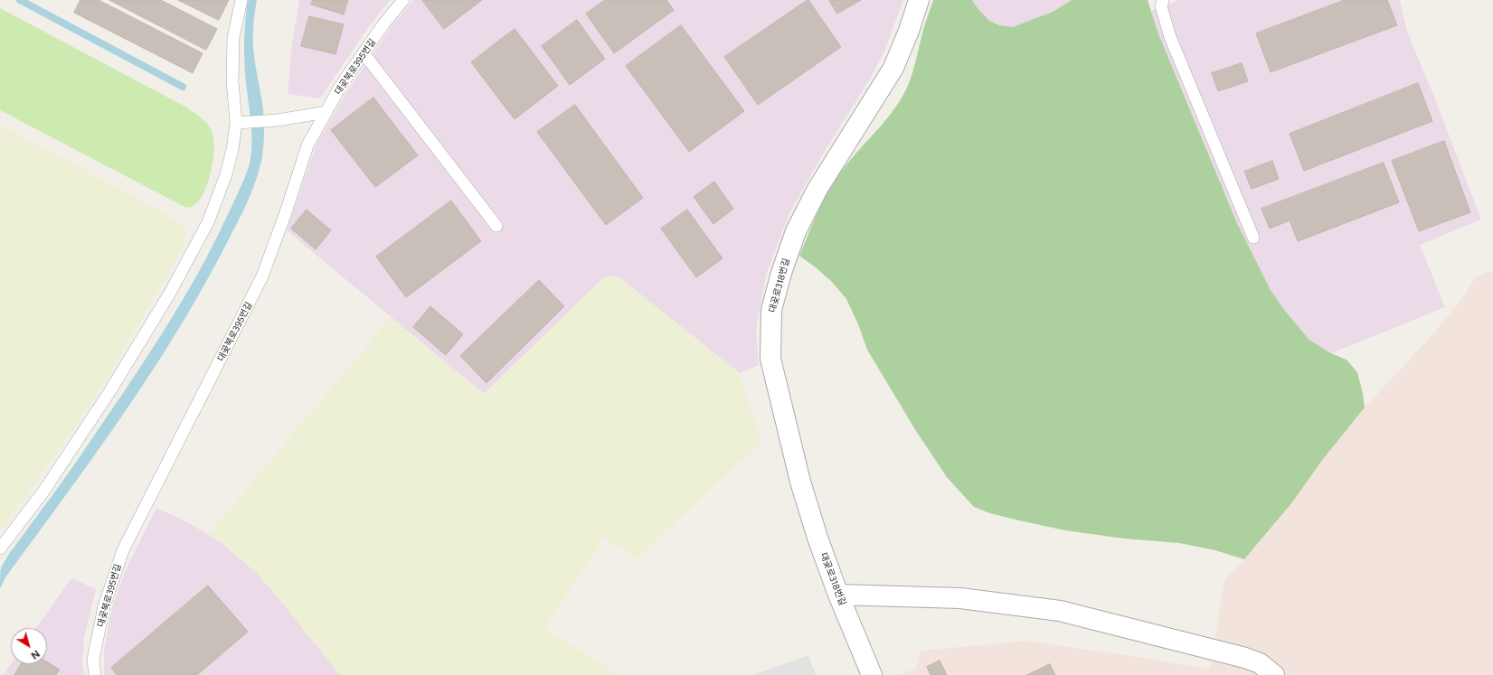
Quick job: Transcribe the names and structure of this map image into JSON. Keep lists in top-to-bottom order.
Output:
{
  "streets": {
    "street": ["대곶로318번길"],
    "lane": ["대곶북로395번길"]
  },
  "north": "bottom right"
}
